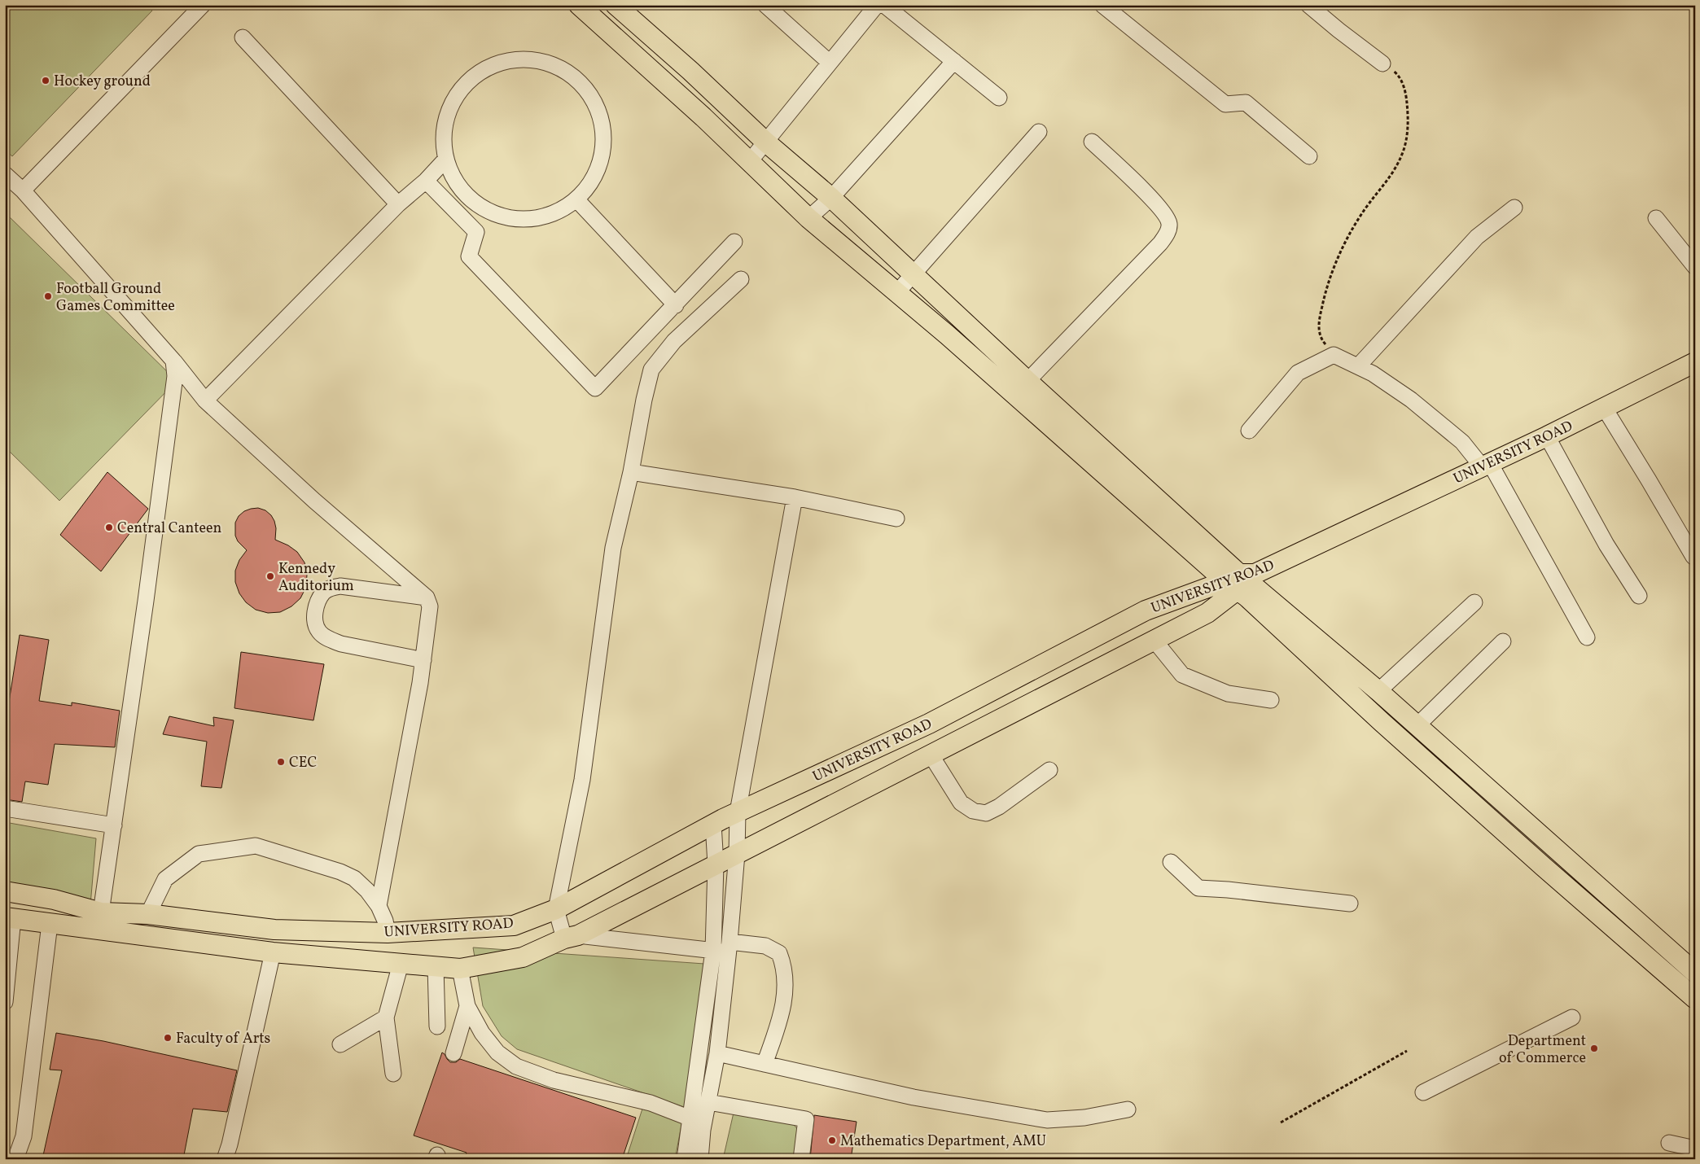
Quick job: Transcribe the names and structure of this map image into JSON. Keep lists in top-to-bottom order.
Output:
{
  "streets": {
    "main road": ["UNIVERSITY ROAD"]
  },
  "places": [
    "Hockey ground",
    "Football Ground Games Committee",
    "Central Canteen",
    "Kennedy Auditorium",
    "CEC",
    "Faculty of Arts",
    "Department of Commerce",
    "Mathematics Department, AMU"
  ]
}
